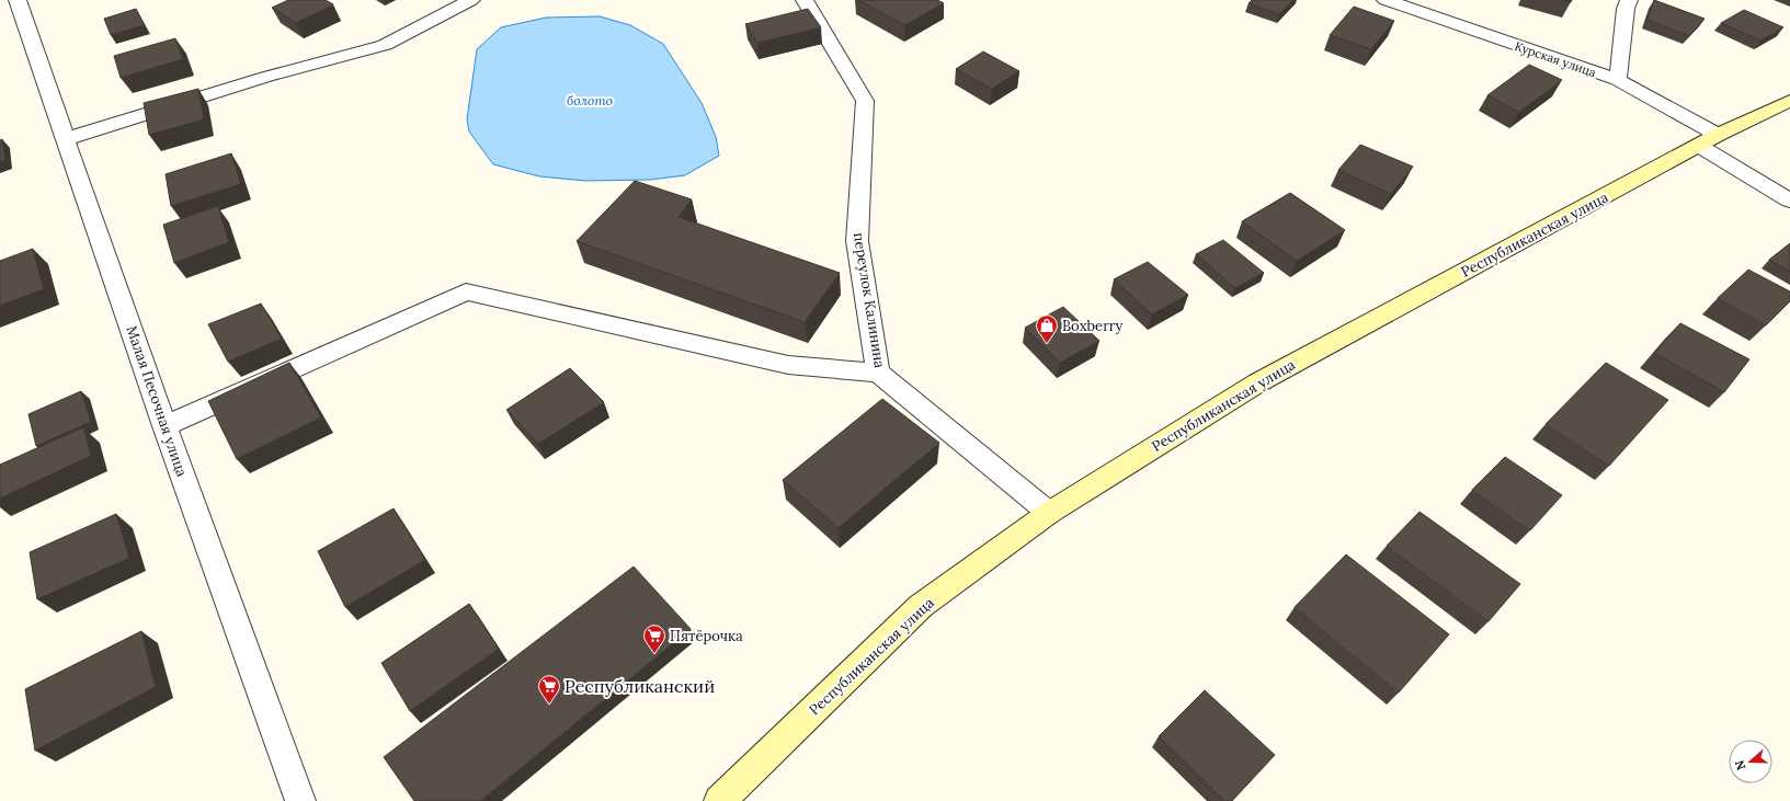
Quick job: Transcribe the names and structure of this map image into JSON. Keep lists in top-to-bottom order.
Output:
{
  "streets": {
    "street": [
      "Курская улица",
      "Республиканская улица",
      "переулок Калинина",
      "Малая Песочная улица"
    ]
  },
  "crossings": [
    ["Курская улица", "Республиканская улица"],
    ["Республиканская улица", "переулок Калинина"]
  ],
  "water": ["болото"],
  "places": {
    "shop": ["Boxberry"],
    "supermarket": ["Пятёрочка", "Республиканский"]
  },
  "north": "left"
}
